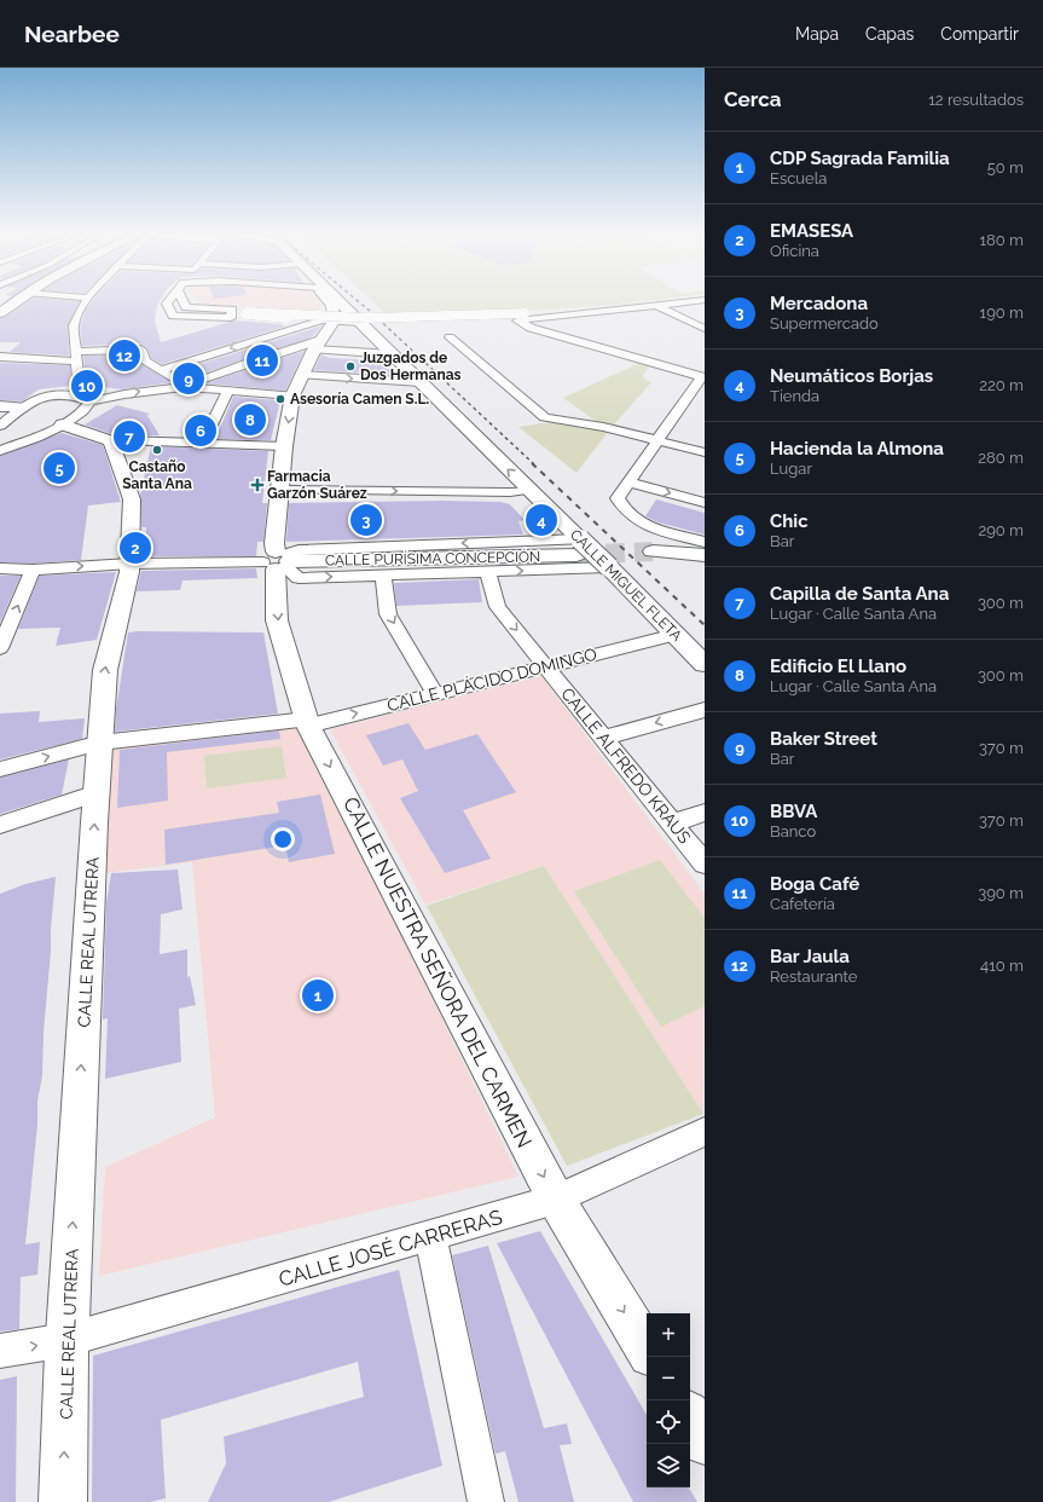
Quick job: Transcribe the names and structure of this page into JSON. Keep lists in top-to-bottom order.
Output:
{
  "streets": {
    "street": [
      "CALLE PURÍSIMA CONCEPCIÓN",
      "CALLE MIGUEL FLETA",
      "CALLE PLÁCIDO DOMINGO",
      "CALLE ALFREDO KRAUS",
      "CALLE REAL UTRERA",
      "CALLE NUESTRA SEÑORA DEL CARMEN",
      "CALLE JOSÉ CARRERAS"
    ]
  },
  "crossings": [
    ["CALLE PURÍSIMA CONCEPCIÓN", "CALLE MIGUEL FLETA"],
    ["CALLE PURÍSIMA CONCEPCIÓN", "CALLE REAL UTRERA"],
    ["CALLE PURÍSIMA CONCEPCIÓN", "CALLE NUESTRA SEÑORA DEL CARMEN"],
    ["CALLE MIGUEL FLETA", "CALLE PLÁCIDO DOMINGO"],
    ["CALLE PLÁCIDO DOMINGO", "CALLE ALFREDO KRAUS"],
    ["CALLE PLÁCIDO DOMINGO", "CALLE REAL UTRERA"],
    ["CALLE PLÁCIDO DOMINGO", "CALLE NUESTRA SEÑORA DEL CARMEN"],
    ["CALLE REAL UTRERA", "CALLE JOSÉ CARRERAS"],
    ["CALLE NUESTRA SEÑORA DEL CARMEN", "CALLE JOSÉ CARRERAS"]
  ],
  "one_way": ["CALLE REAL UTRERA"],
  "places": {
    "other": ["Juzgados de Dos Hermanas", "Asesoría Camen S.L.", "Castaño Santa Ana"],
    "health": ["Farmacia Garzón Suárez"]
  },
  "page": {
    "header": "Nearbee",
    "nav": ["Mapa", "Capas", "Compartir"],
    "heading": ["Cerca", "12 resultados"],
    "list": [
      {
        "mark": "1",
        "name": "CDP Sagrada Familia",
        "note": "Escuela",
        "value": "50 m"
      },
      {
        "mark": "2",
        "name": "EMASESA",
        "note": "Oficina",
        "value": "180 m"
      },
      {
        "mark": "3",
        "name": "Mercadona",
        "note": "Supermercado",
        "value": "190 m"
      },
      {
        "mark": "4",
        "name": "Neumáticos Borjas",
        "note": "Tienda",
        "value": "220 m"
      },
      {
        "mark": "5",
        "name": "Hacienda la Almona",
        "note": "Lugar",
        "value": "280 m"
      },
      {
        "mark": "6",
        "name": "Chic",
        "note": "Bar",
        "value": "290 m"
      },
      {
        "mark": "7",
        "name": "Capilla de Santa Ana",
        "note": "Lugar · Calle Santa Ana",
        "value": "300 m"
      },
      {
        "mark": "8",
        "name": "Edificio El Llano",
        "note": "Lugar · Calle Santa Ana",
        "value": "300 m"
      },
      {
        "mark": "9",
        "name": "Baker Street",
        "note": "Bar",
        "value": "370 m"
      },
      {
        "mark": "10",
        "name": "BBVA",
        "note": "Banco",
        "value": "370 m"
      },
      {
        "mark": "11",
        "name": "Boga Café",
        "note": "Cafetería",
        "value": "390 m"
      },
      {
        "mark": "12",
        "name": "Bar Jaula",
        "note": "Restaurante",
        "value": "410 m"
      }
    ],
    "pins": [
      "12",
      "11",
      "9",
      "10",
      "8",
      "6",
      "7",
      "5",
      "3",
      "4",
      "2",
      "1"
    ],
    "map_buttons": ["+", "−"]
  }
}
